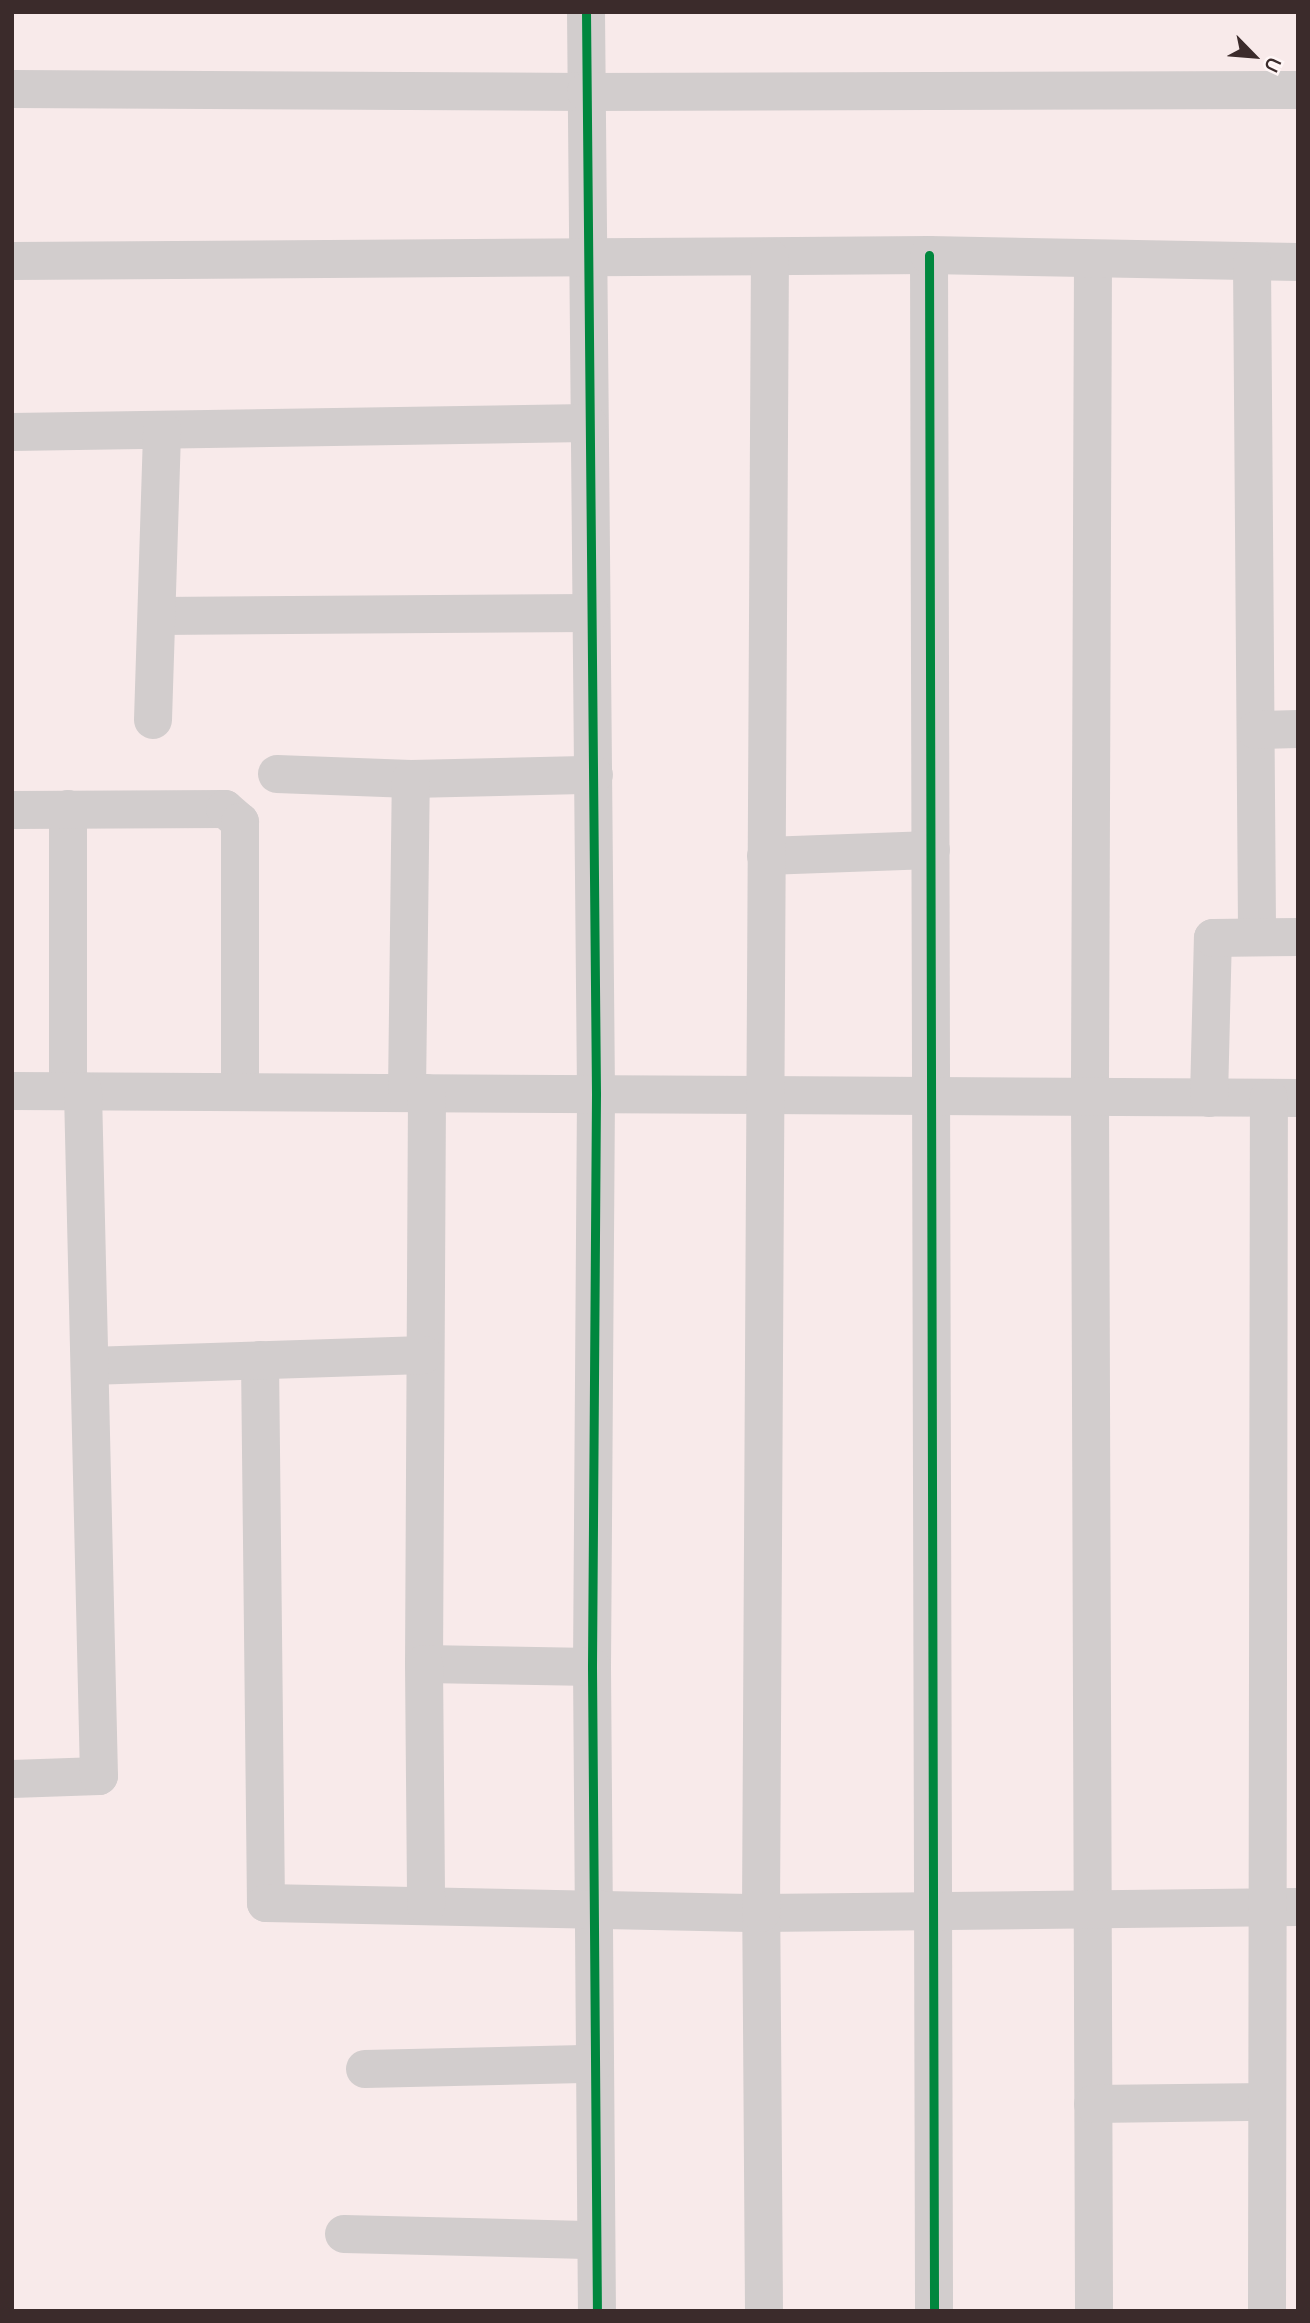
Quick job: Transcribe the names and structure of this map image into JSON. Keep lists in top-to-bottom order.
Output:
{
  "north": "bottom right"
}
